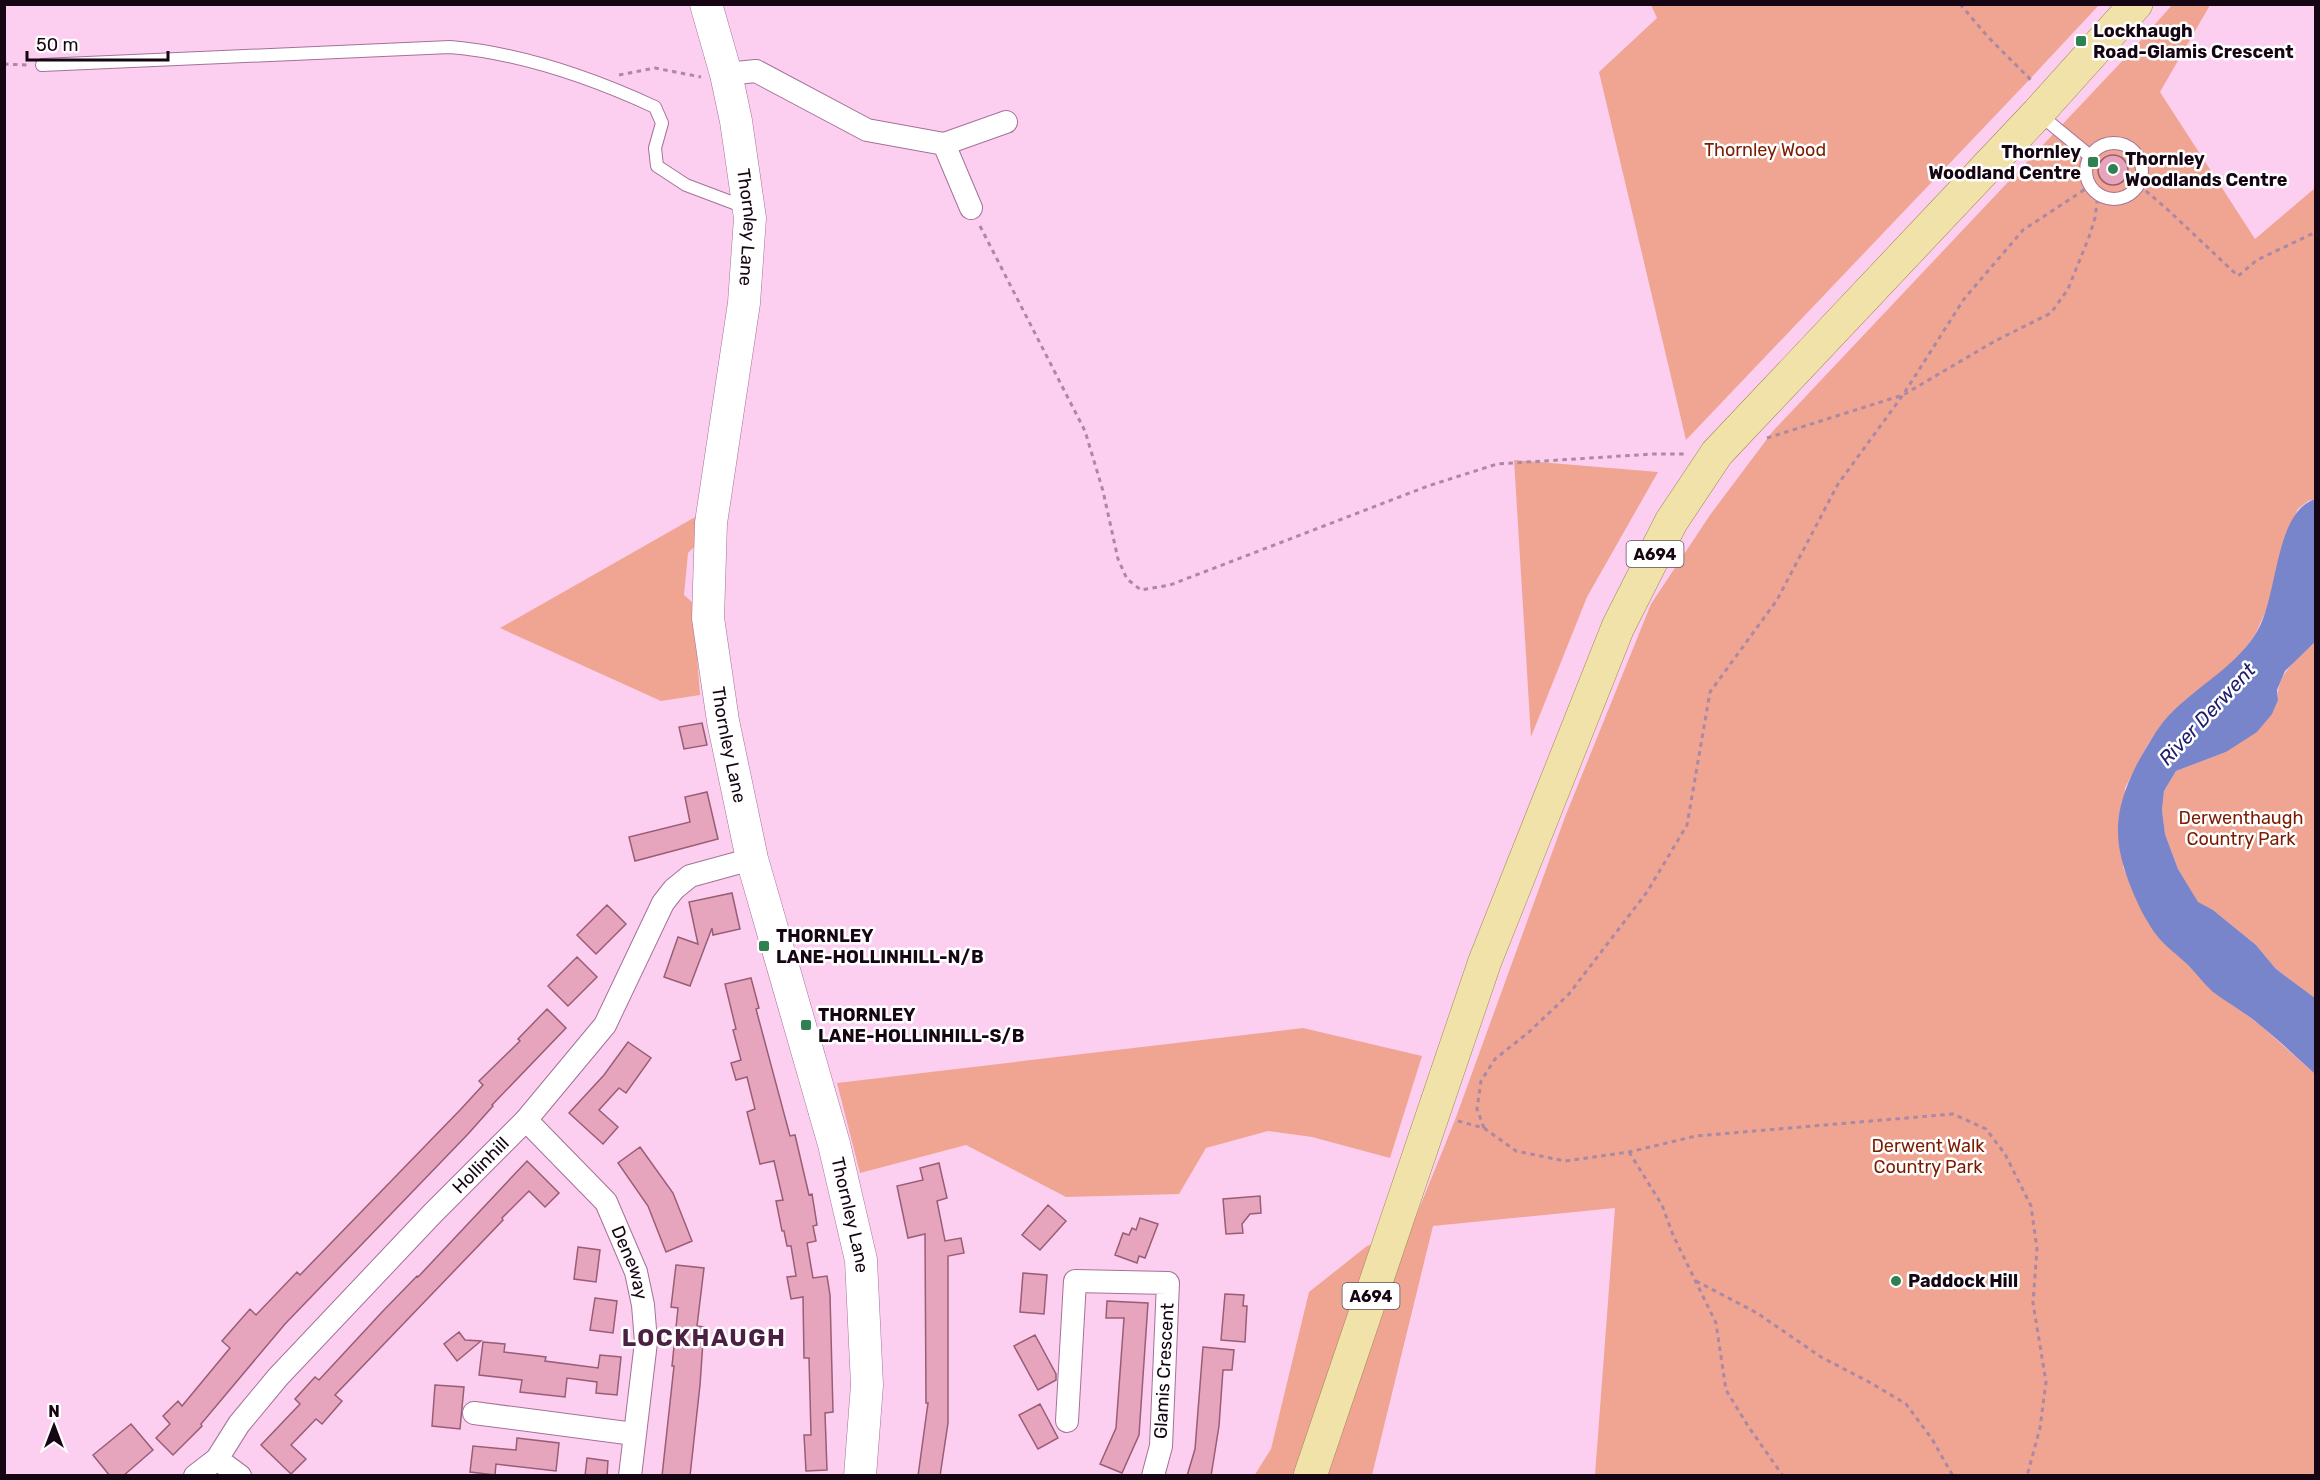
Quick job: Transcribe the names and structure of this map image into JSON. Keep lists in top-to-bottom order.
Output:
{
  "streets": {
    "main road": ["A694"],
    "street": [
      "Thornley Lane",
      "Hollinhill",
      "Deneway",
      "Glamis Crescent"
    ]
  },
  "crossings": [
    ["Thornley Lane", "Hollinhill"],
    ["Hollinhill", "Deneway"]
  ],
  "districts": ["LOCKHAUGH"],
  "water": ["River Derwent"],
  "parks": ["Thornley Wood", "Derwenthaugh Country Park", "Derwent Walk Country Park"],
  "places": {
    "transit": [
      "Lockhaugh Road-Glamis Crescent",
      "Thornley Woodland Centre",
      "THORNLEY LANE-HOLLINHILL-N/B",
      "THORNLEY LANE-HOLLINHILL-S/B"
    ],
    "other": ["Thornley Woodlands Centre", "Paddock Hill"]
  },
  "scale_bar": "50 m",
  "north": "top"
}
